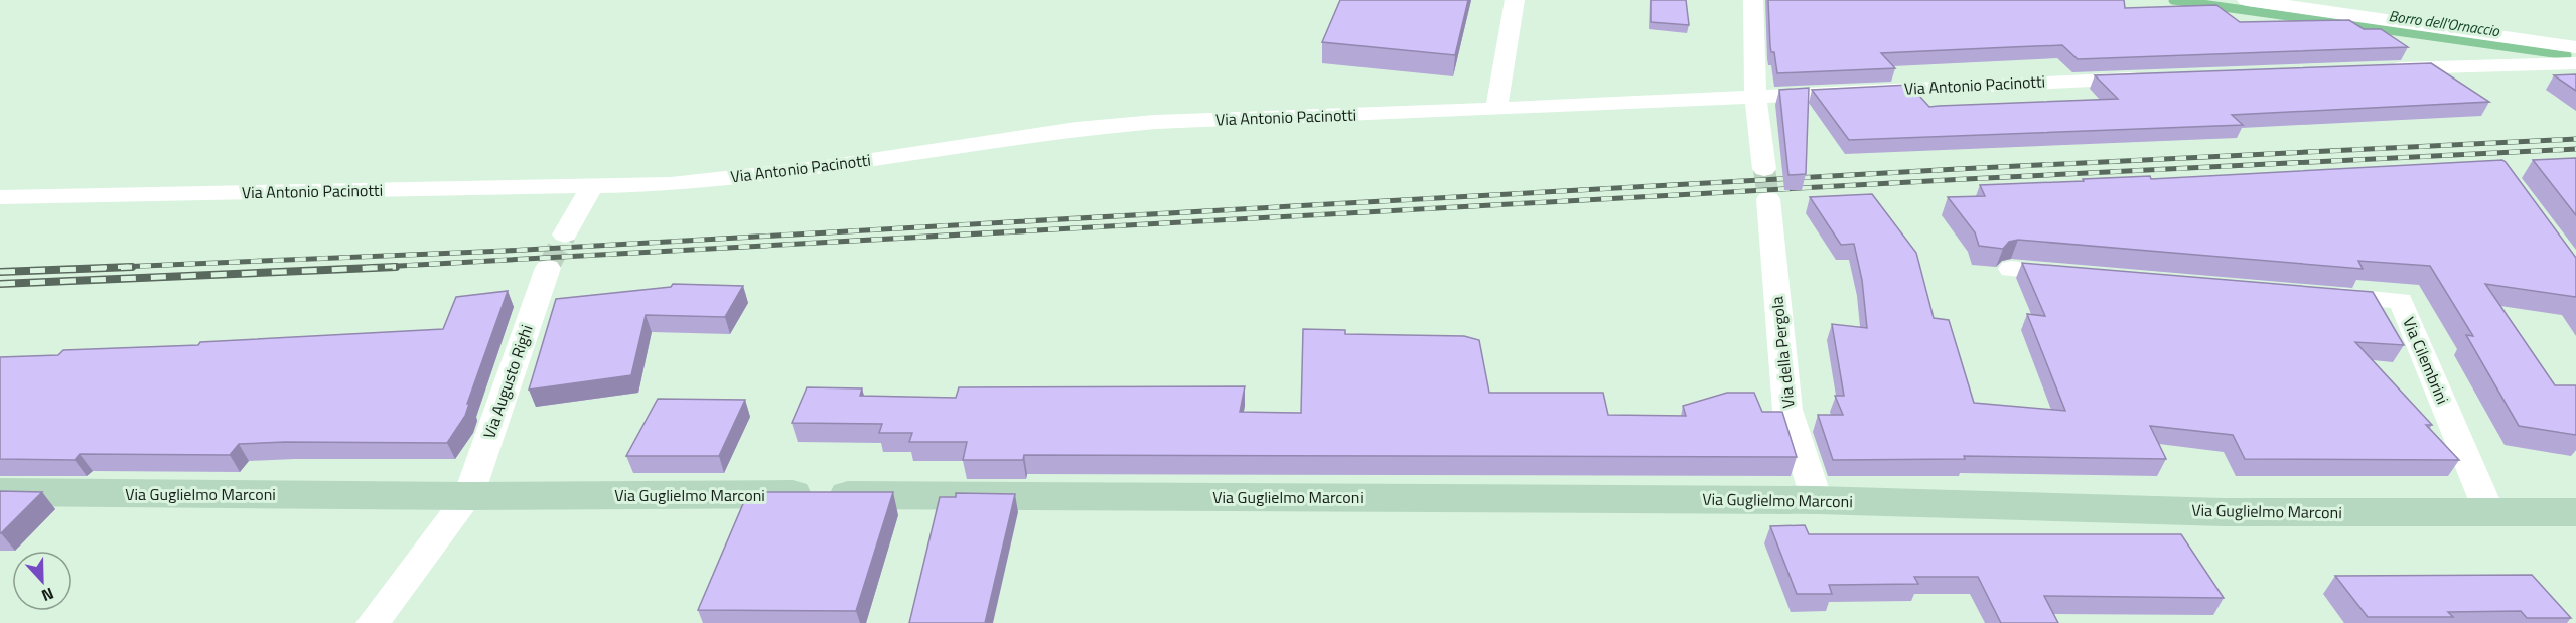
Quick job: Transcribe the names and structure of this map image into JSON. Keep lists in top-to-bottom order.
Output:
{
  "streets": {
    "street": [
      "Via Antonio Pacinotti",
      "Via della Pergola",
      "Via Cilembrini",
      "Via Augusto Righi",
      "Via Guglielmo Marconi"
    ]
  },
  "crossings": [
    ["Via della Pergola", "Via Guglielmo Marconi"],
    ["Via Cilembrini", "Via Guglielmo Marconi"],
    ["Via Augusto Righi", "Via Guglielmo Marconi"]
  ],
  "water": ["Borro dell'Ornaccio"],
  "north": "bottom"
}
